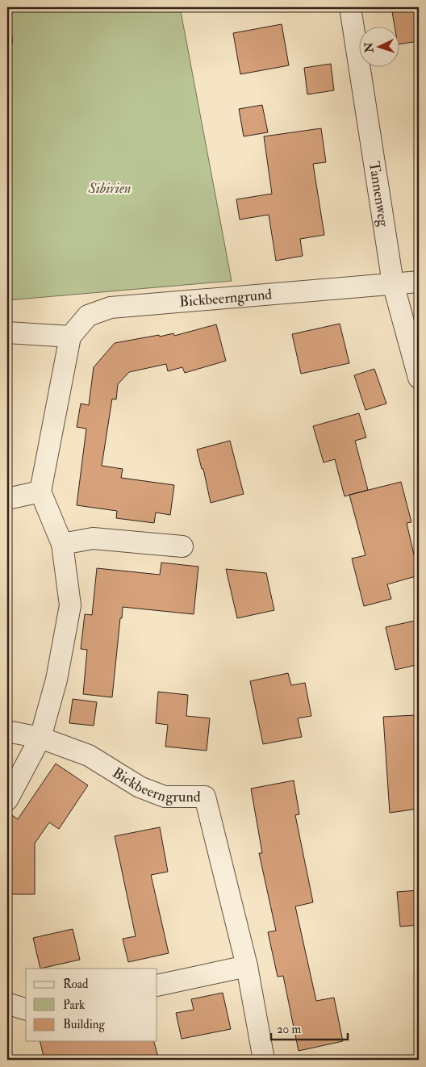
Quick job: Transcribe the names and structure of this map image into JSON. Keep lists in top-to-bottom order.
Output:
{
  "streets": {
    "street": ["Tannenweg", "Bickbeerngrund"]
  },
  "crossings": [
    ["Tannenweg", "Bickbeerngrund"]
  ],
  "parks": ["Sibirien"],
  "legend": ["Road", "Park", "Building"],
  "scale_bar": "20 m",
  "north": "left"
}
